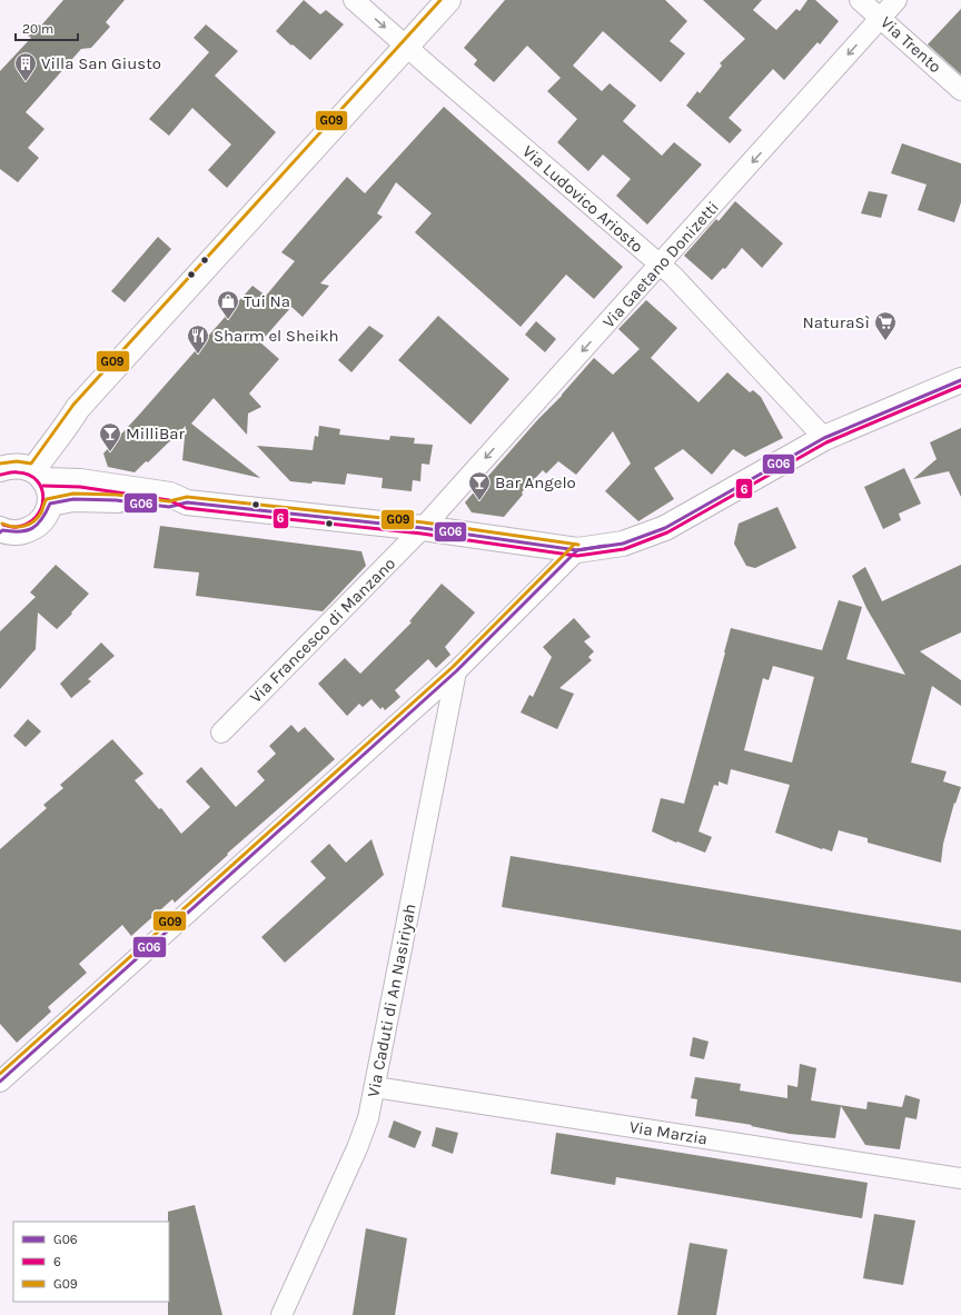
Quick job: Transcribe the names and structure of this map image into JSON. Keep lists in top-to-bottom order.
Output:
{
  "streets": {
    "street": [
      "Via Trento",
      "Via Ludovico Ariosto",
      "Via Gaetano Donizetti",
      "Via Francesco di Manzano",
      "Via Caduti di An Nasiriyah",
      "Via Marzia"
    ]
  },
  "crossings": [
    ["Via Trento", "Via Gaetano Donizetti"],
    ["Via Ludovico Ariosto", "Via Gaetano Donizetti"],
    ["Via Gaetano Donizetti", "Via Francesco di Manzano"],
    ["Via Caduti di An Nasiriyah", "Via Marzia"]
  ],
  "one_way": ["Via Gaetano Donizetti"],
  "places": {
    "building": ["Villa San Giusto"],
    "shop": ["Tui Na"],
    "supermarket": ["NaturaSì"],
    "restaurant": ["Sharm el Sheikh"],
    "bar": ["MilliBar", "Bar Angelo"]
  },
  "lines": ["transit line G09", "transit line G06", "transit line 6"],
  "legend": ["G06", "6", "G09"],
  "scale_bar": "20 m"
}
